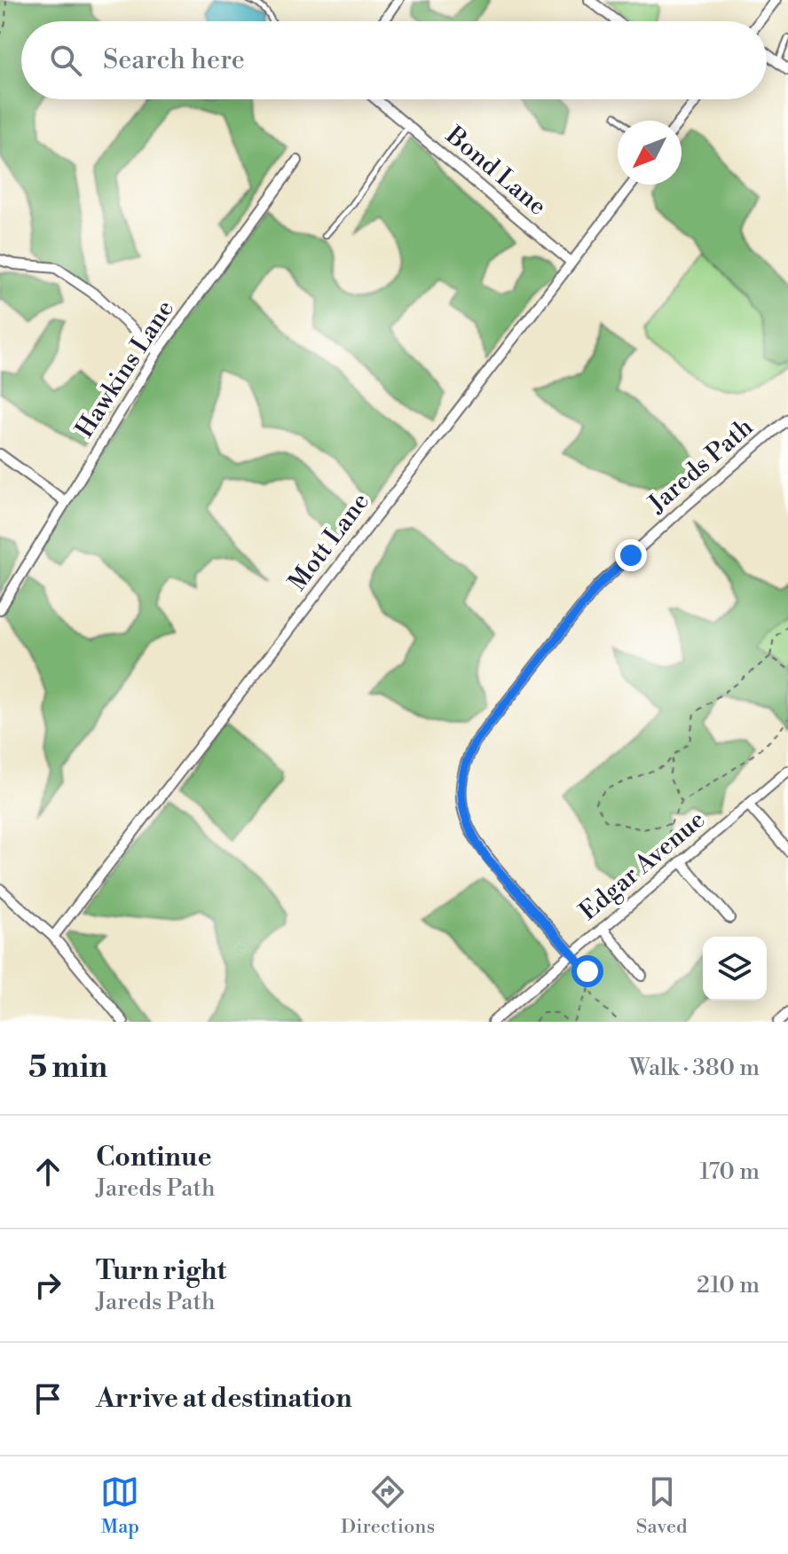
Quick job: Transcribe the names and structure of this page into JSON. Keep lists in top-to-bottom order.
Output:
{
  "streets": {
    "street": [
      "Bond Lane",
      "Hawkins Lane",
      "Jareds Path",
      "Mott Lane",
      "Edgar Avenue"
    ]
  },
  "crossings": [
    ["Bond Lane", "Mott Lane"],
    ["Jareds Path", "Edgar Avenue"]
  ],
  "north": "bottom left",
  "page": {
    "search": "Search here",
    "heading": ["5 min", "Walk · 380 m"],
    "list": [
      ["Continue", "Jareds Path", "170 m"],
      ["Turn right", "Jareds Path", "210 m"],
      "Arrive at destination"
    ],
    "nav": ["Map", "Directions", "Saved"]
  }
}
